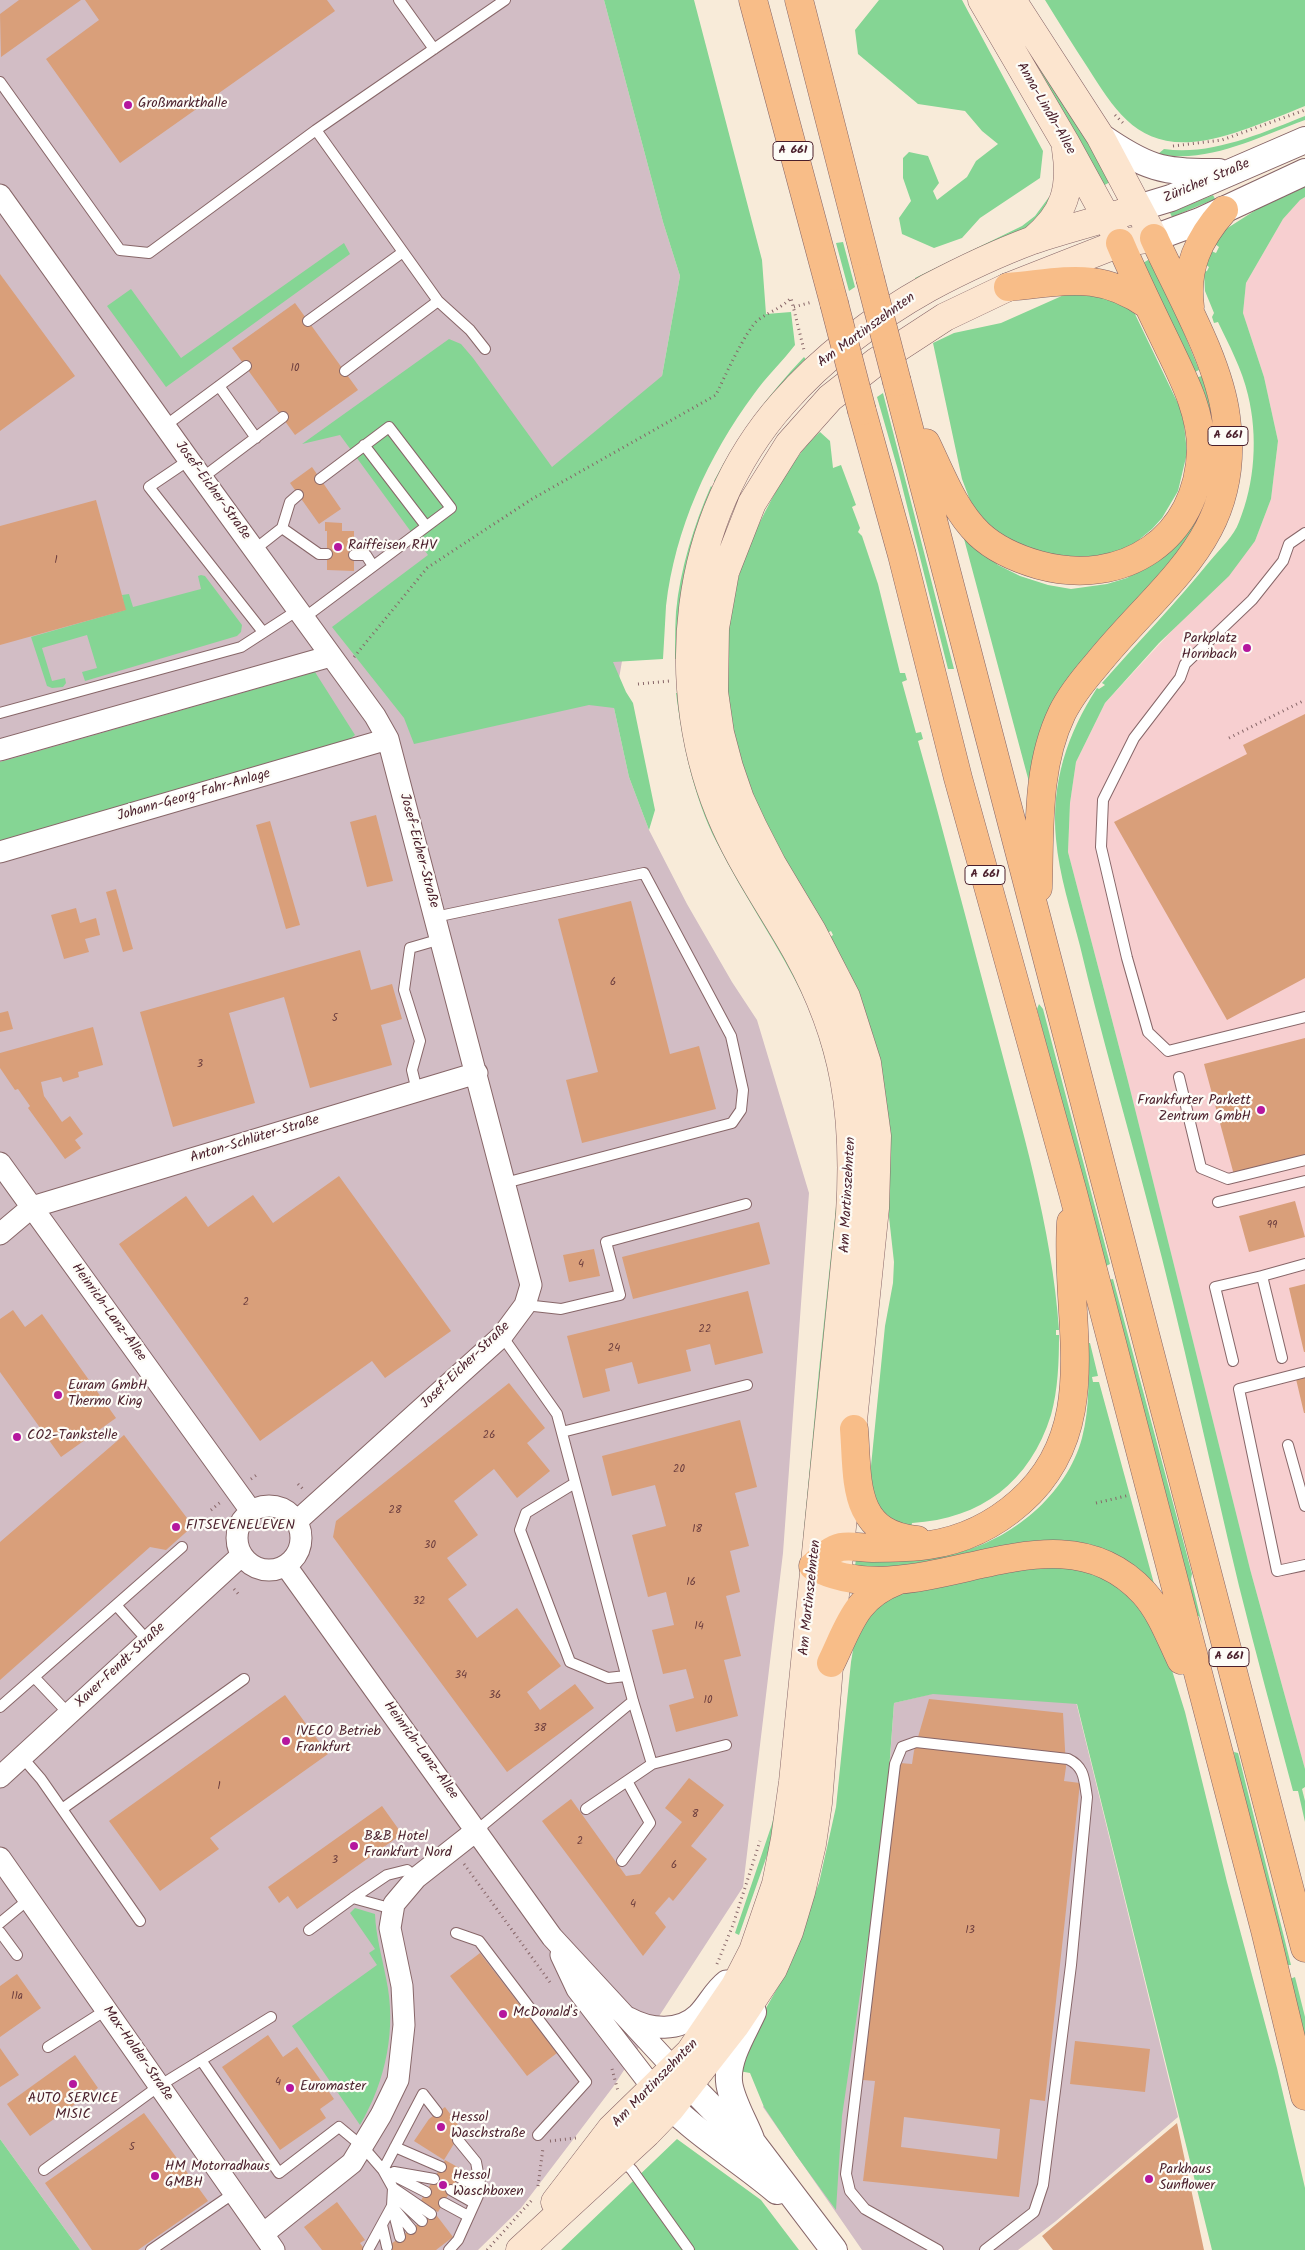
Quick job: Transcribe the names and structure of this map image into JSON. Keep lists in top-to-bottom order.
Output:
{
  "streets": {
    "highway": ["A 661"],
    "main road": ["Anna-Lindh-Allee", "Züricher Straße", "Am Martinszehnten"],
    "street": [
      "Josef-Eicher-Straße",
      "Johann-Georg-Fahr-Anlage",
      "Anton-Schlüter-Straße",
      "Heinrich-Lanz-Allee",
      "Xaver-Fendt-Straße",
      "Max-Holder-Straße"
    ]
  },
  "crossings": [
    ["Anna-Lindh-Allee", "Züricher Straße"],
    ["Anna-Lindh-Allee", "Am Martinszehnten"],
    ["A 661", "Züricher Straße"],
    ["A 661", "Am Martinszehnten"],
    ["Züricher Straße", "Am Martinszehnten"],
    ["Am Martinszehnten", "Heinrich-Lanz-Allee"],
    ["Josef-Eicher-Straße", "Johann-Georg-Fahr-Anlage"],
    ["Josef-Eicher-Straße", "Anton-Schlüter-Straße"],
    ["Josef-Eicher-Straße", "Heinrich-Lanz-Allee"],
    ["Josef-Eicher-Straße", "Xaver-Fendt-Straße"],
    ["Anton-Schlüter-Straße", "Heinrich-Lanz-Allee"],
    ["Heinrich-Lanz-Allee", "Xaver-Fendt-Straße"]
  ],
  "places": [
    "Großmarkthalle",
    "Raiffeisen RHV",
    "Parkplatz Hornbach",
    "Frankfurter Parkett Zentrum GmbH",
    "Euram GmbH Thermo King",
    "CO2-Tankstelle",
    "FITSEVENELEVEN",
    "IVECO Betrieb Frankfurt",
    "B&B Hotel Frankfurt Nord",
    "McDonald's",
    "AUTO SERVICE MISIC",
    "Euromaster",
    "Hessol Waschstraße",
    "HM Motorradhaus GMBH",
    "Parkhaus Sunflower",
    "Hessol Waschboxen"
  ],
  "house_numbers": [
    "10",
    "1",
    "6",
    "5",
    "3",
    "99",
    "4",
    "2",
    "22",
    "24",
    "26",
    "20",
    "28",
    "18",
    "30",
    "16",
    "32",
    "14",
    "34",
    "36",
    "10",
    "38",
    "1",
    "8",
    "2",
    "3",
    "6",
    "4",
    "13",
    "11a",
    "4",
    "5"
  ]
}
